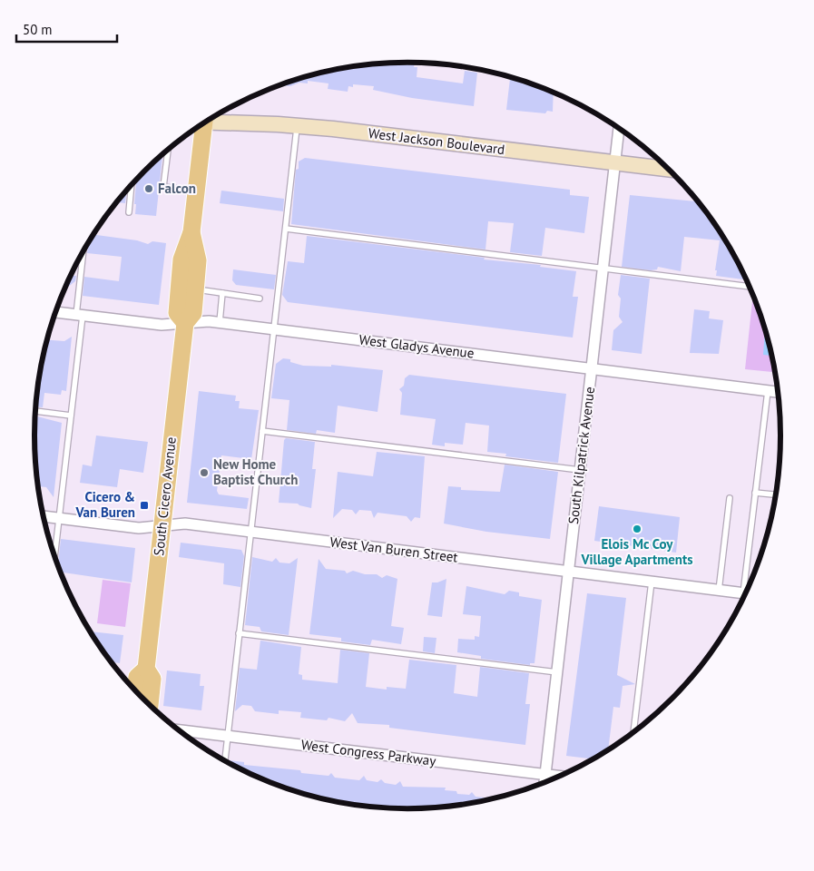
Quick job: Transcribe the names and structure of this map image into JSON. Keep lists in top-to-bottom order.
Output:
{
  "streets": {
    "main road": ["South Cicero Avenue"],
    "street": [
      "West Jackson Boulevard",
      "West Gladys Avenue",
      "South Kilpatrick Avenue",
      "West Van Buren Street",
      "West Congress Parkway"
    ]
  },
  "crossings": [
    ["West Jackson Boulevard", "South Kilpatrick Avenue"],
    ["West Gladys Avenue", "South Kilpatrick Avenue"],
    ["West Gladys Avenue", "South Cicero Avenue"],
    ["South Kilpatrick Avenue", "West Van Buren Street"],
    ["South Kilpatrick Avenue", "West Congress Parkway"],
    ["South Cicero Avenue", "West Van Buren Street"]
  ],
  "places": {
    "other": ["Falcon", "New Home Baptist Church", "Elois Mc Coy Village Apartments"],
    "transit": ["Cicero & Van Buren"]
  },
  "scale_bar": "50 m"
}
